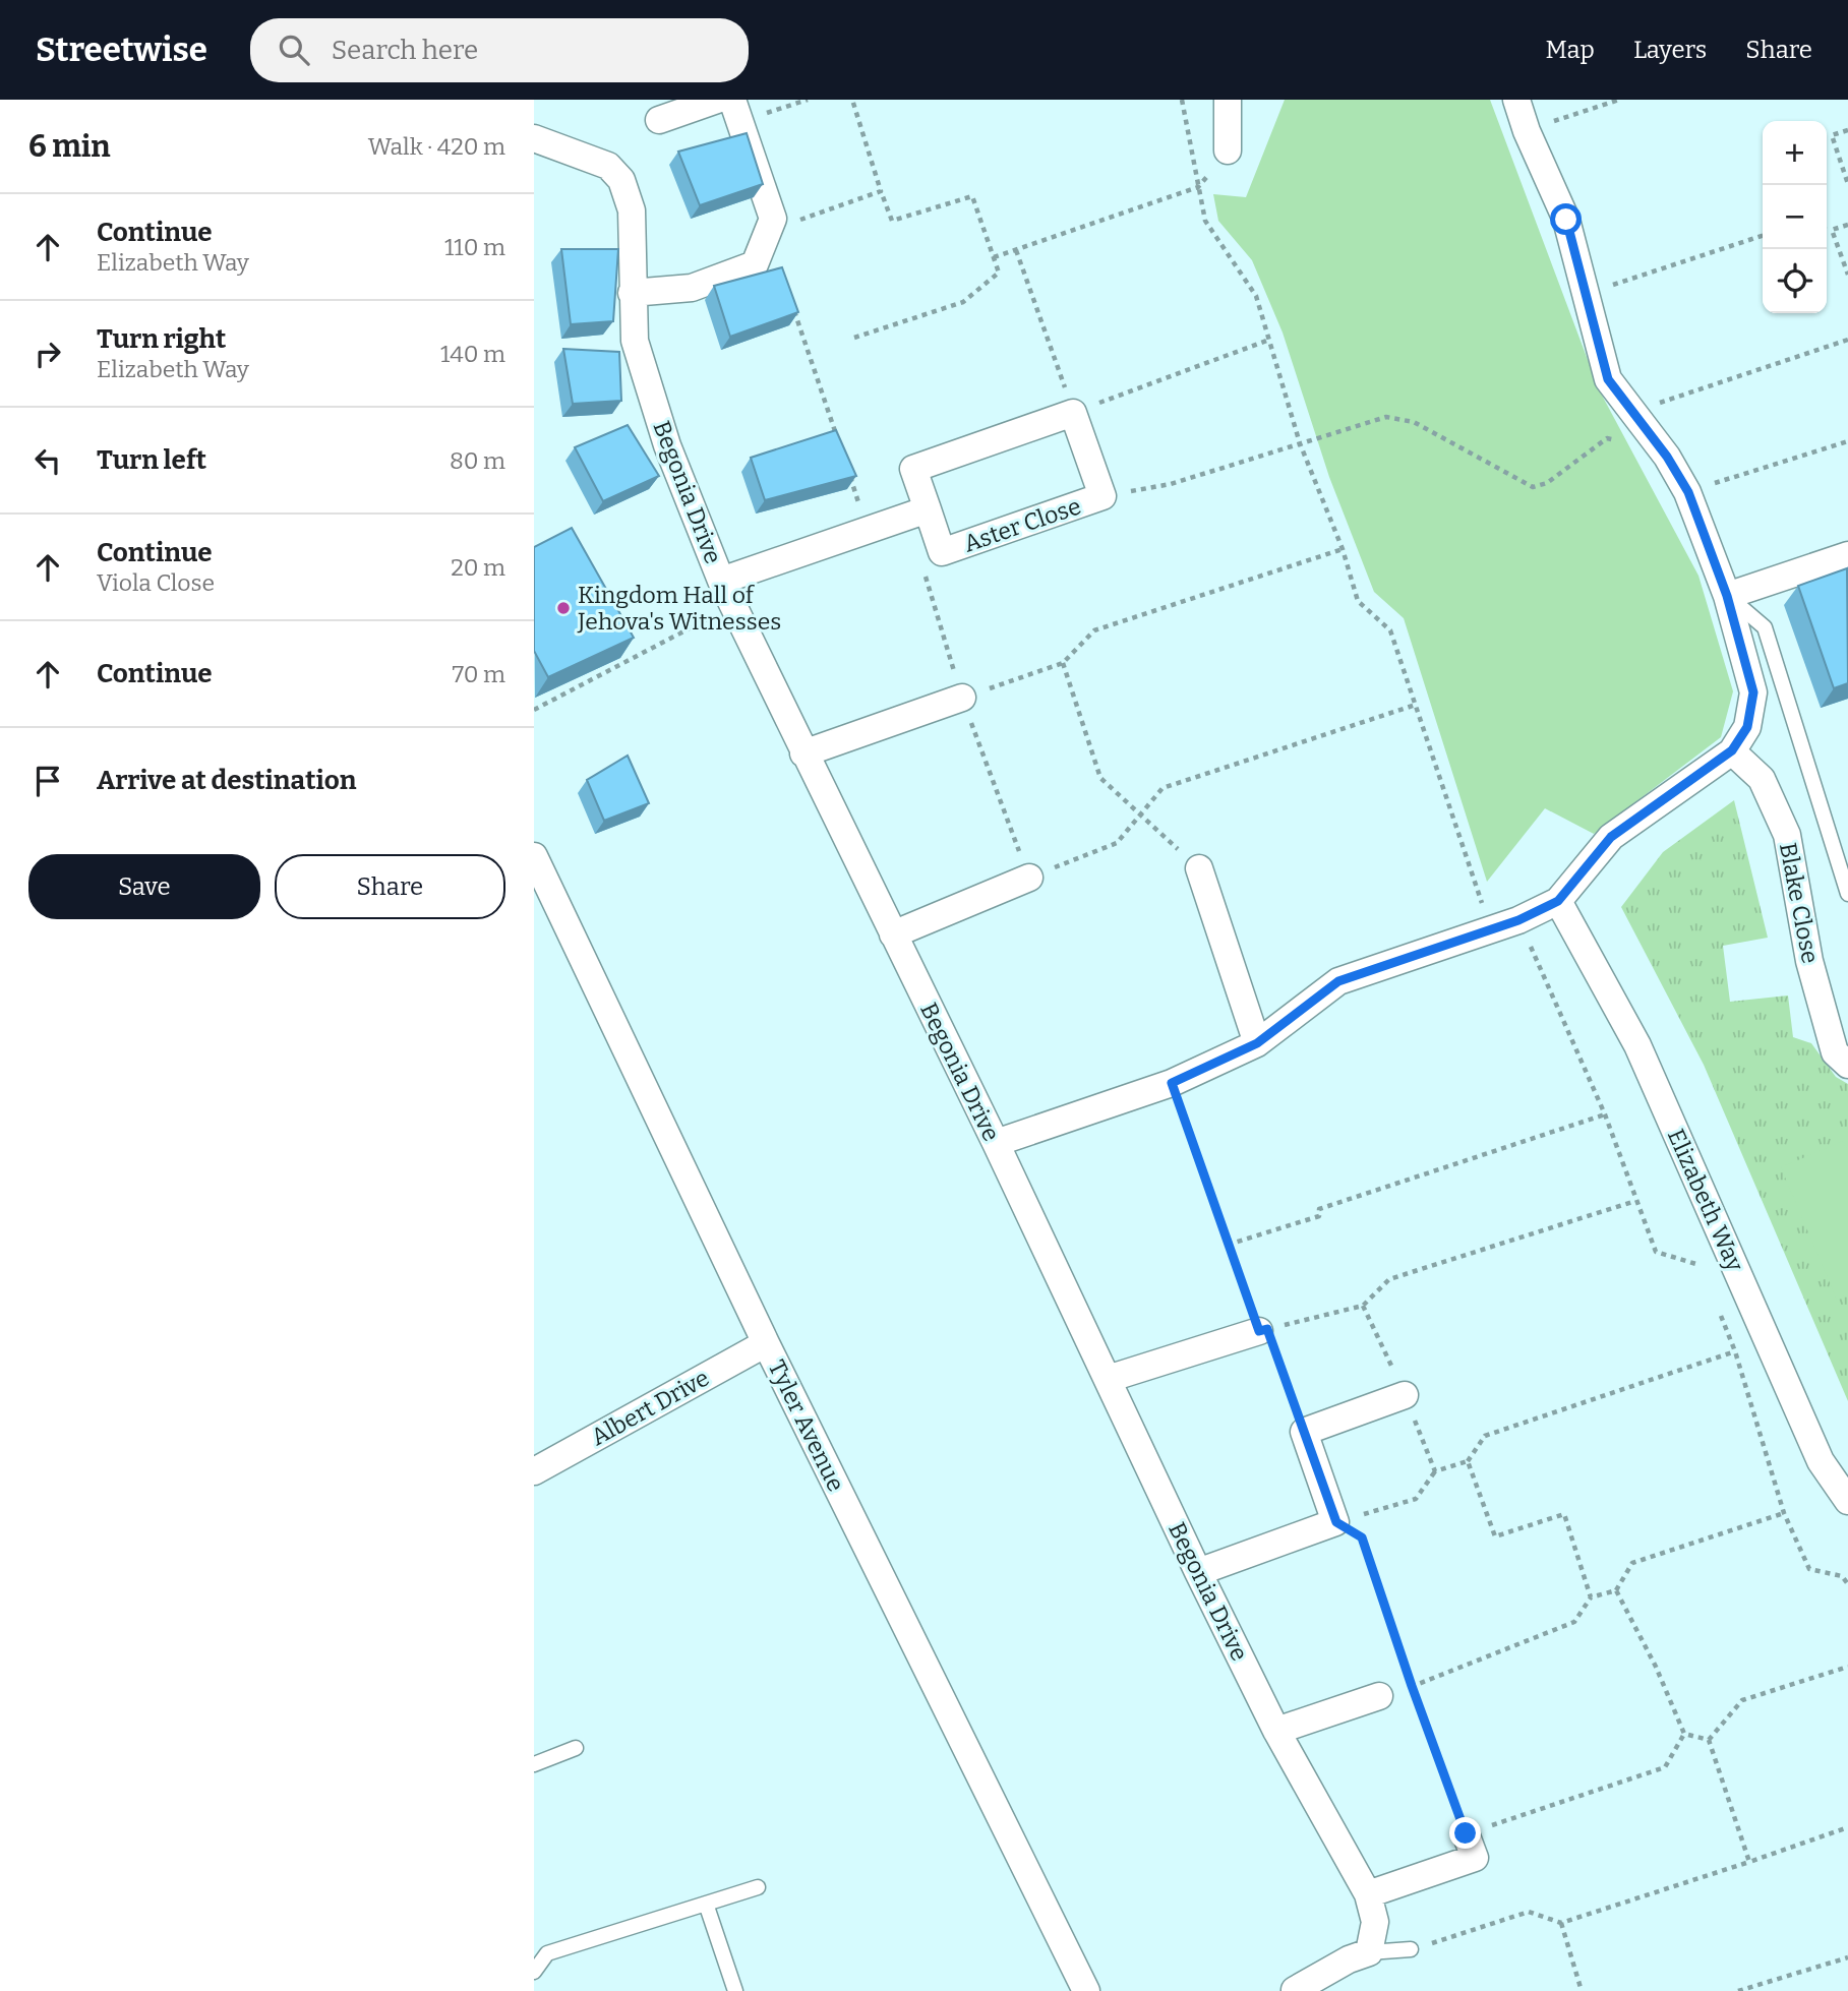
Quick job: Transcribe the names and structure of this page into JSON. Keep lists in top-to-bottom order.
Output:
{
  "streets": {
    "street": [
      "Begonia Drive",
      "Aster Close",
      "Blake Close",
      "Elizabeth Way",
      "Albert Drive",
      "Tyler Avenue"
    ]
  },
  "crossings": [
    ["Albert Drive", "Tyler Avenue"]
  ],
  "places": ["Kingdom Hall of Jehova's Witnesses"],
  "page": {
    "header": "Streetwise",
    "search": "Search here",
    "nav": ["Map", "Layers", "Share"],
    "heading": ["6 min", "Walk · 420 m"],
    "map_buttons": ["+", "−"],
    "list": [
      ["Continue", "Elizabeth Way", "110 m"],
      ["Turn right", "Elizabeth Way", "140 m"],
      ["Turn left", "80 m"],
      ["Continue", "Viola Close", "20 m"],
      ["Continue", "70 m"],
      "Arrive at destination"
    ],
    "buttons": ["Save", "Share"]
  }
}
